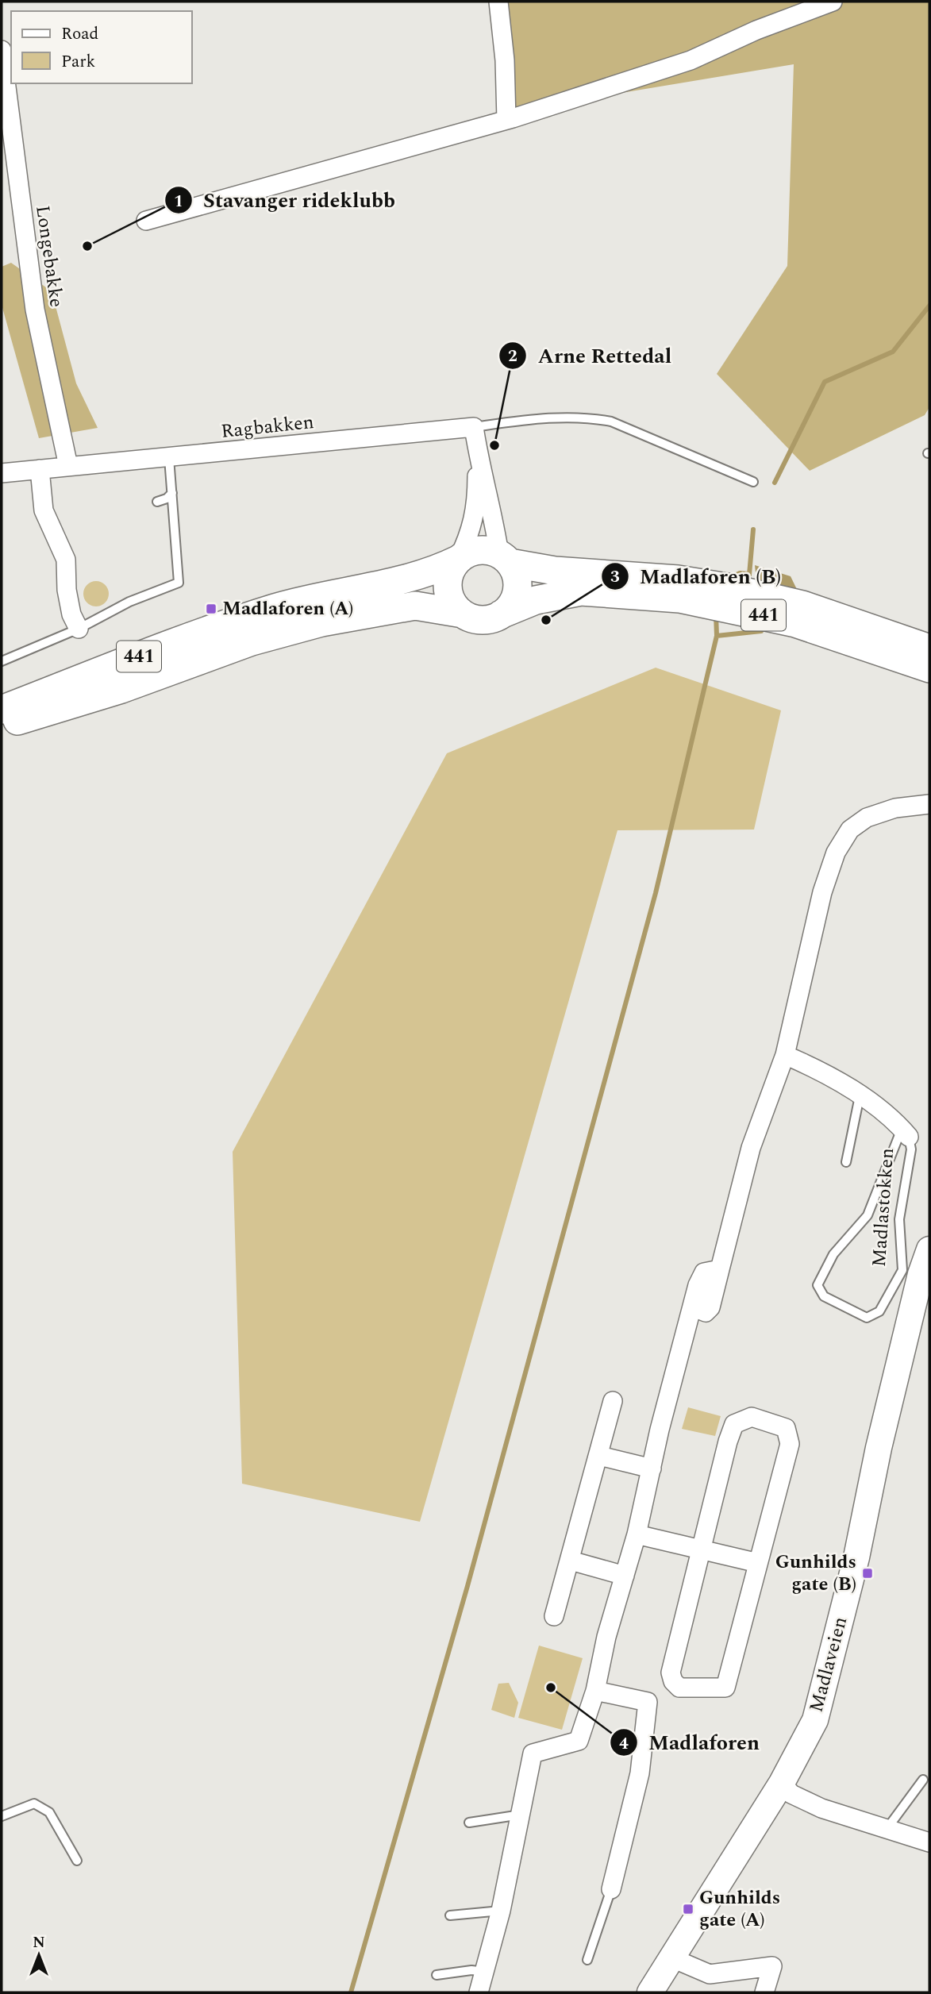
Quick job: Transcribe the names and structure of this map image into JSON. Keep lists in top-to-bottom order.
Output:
{
  "streets": {
    "main road": ["441", "Madlaveien"],
    "street": ["Longebakke", "Ragbakken", "Madlastokken"]
  },
  "crossings": [
    ["Longebakke", "Ragbakken"]
  ],
  "places": {
    "other": [
      "Stavanger rideklubb",
      "Arne Rettedal",
      "Madlaforen (B)",
      "Madlaforen"
    ],
    "transit": ["Madlaforen (A)", "Gunhilds gate (B)", "Gunhilds gate (A)"]
  },
  "legend": ["Road", "Park"],
  "north": "top"
}
